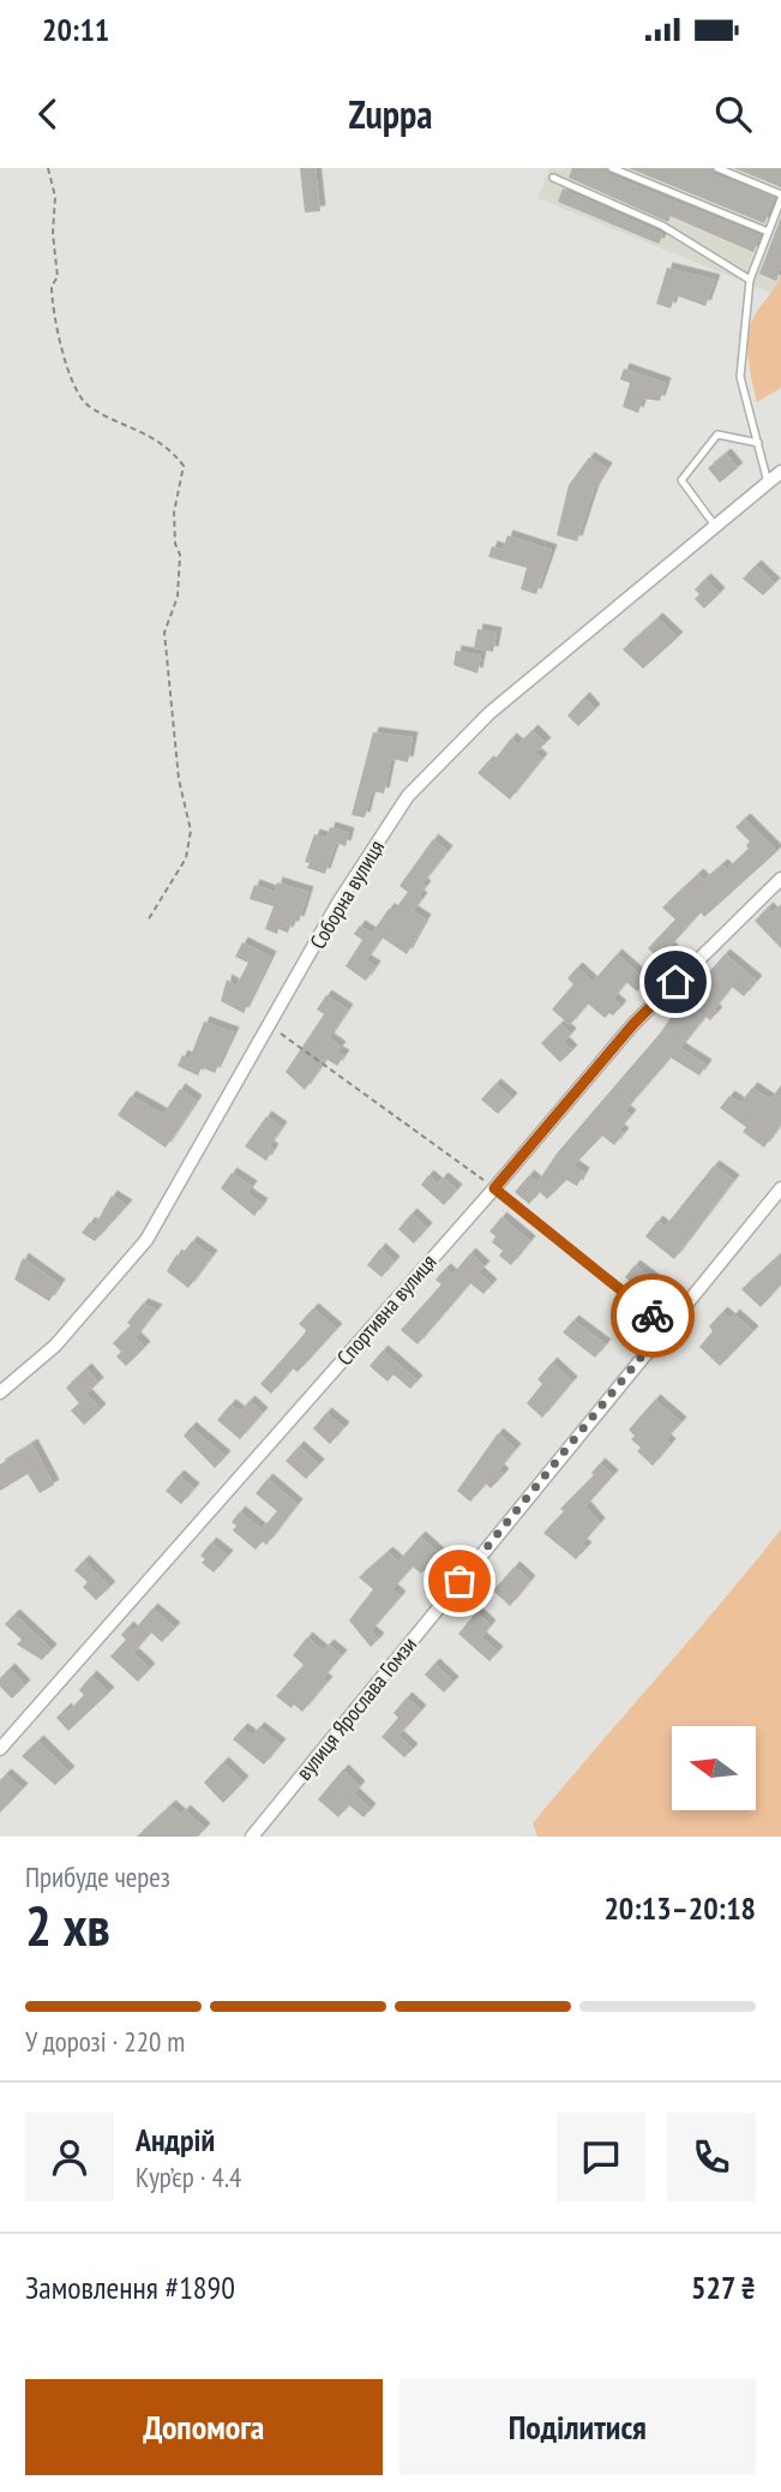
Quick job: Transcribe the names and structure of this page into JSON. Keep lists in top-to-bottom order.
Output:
{
  "streets": {
    "street": ["Соборна вулиця", "Спортивна вулиця", "вулиця Ярослава Гомзи"]
  },
  "north": "left",
  "page": {
    "status": "20:11",
    "header": "Zuppa",
    "heading": ["2 хв", "Прибуде через", "20:13–20:18"],
    "panel": [
      "Андрій",
      "Кур’єр · 4.4",
      "Замовлення #1890",
      "527 ₴"
    ],
    "bar": "У дорозі · 220 m",
    "buttons": ["Допомога", "Поділитися"]
  }
}
